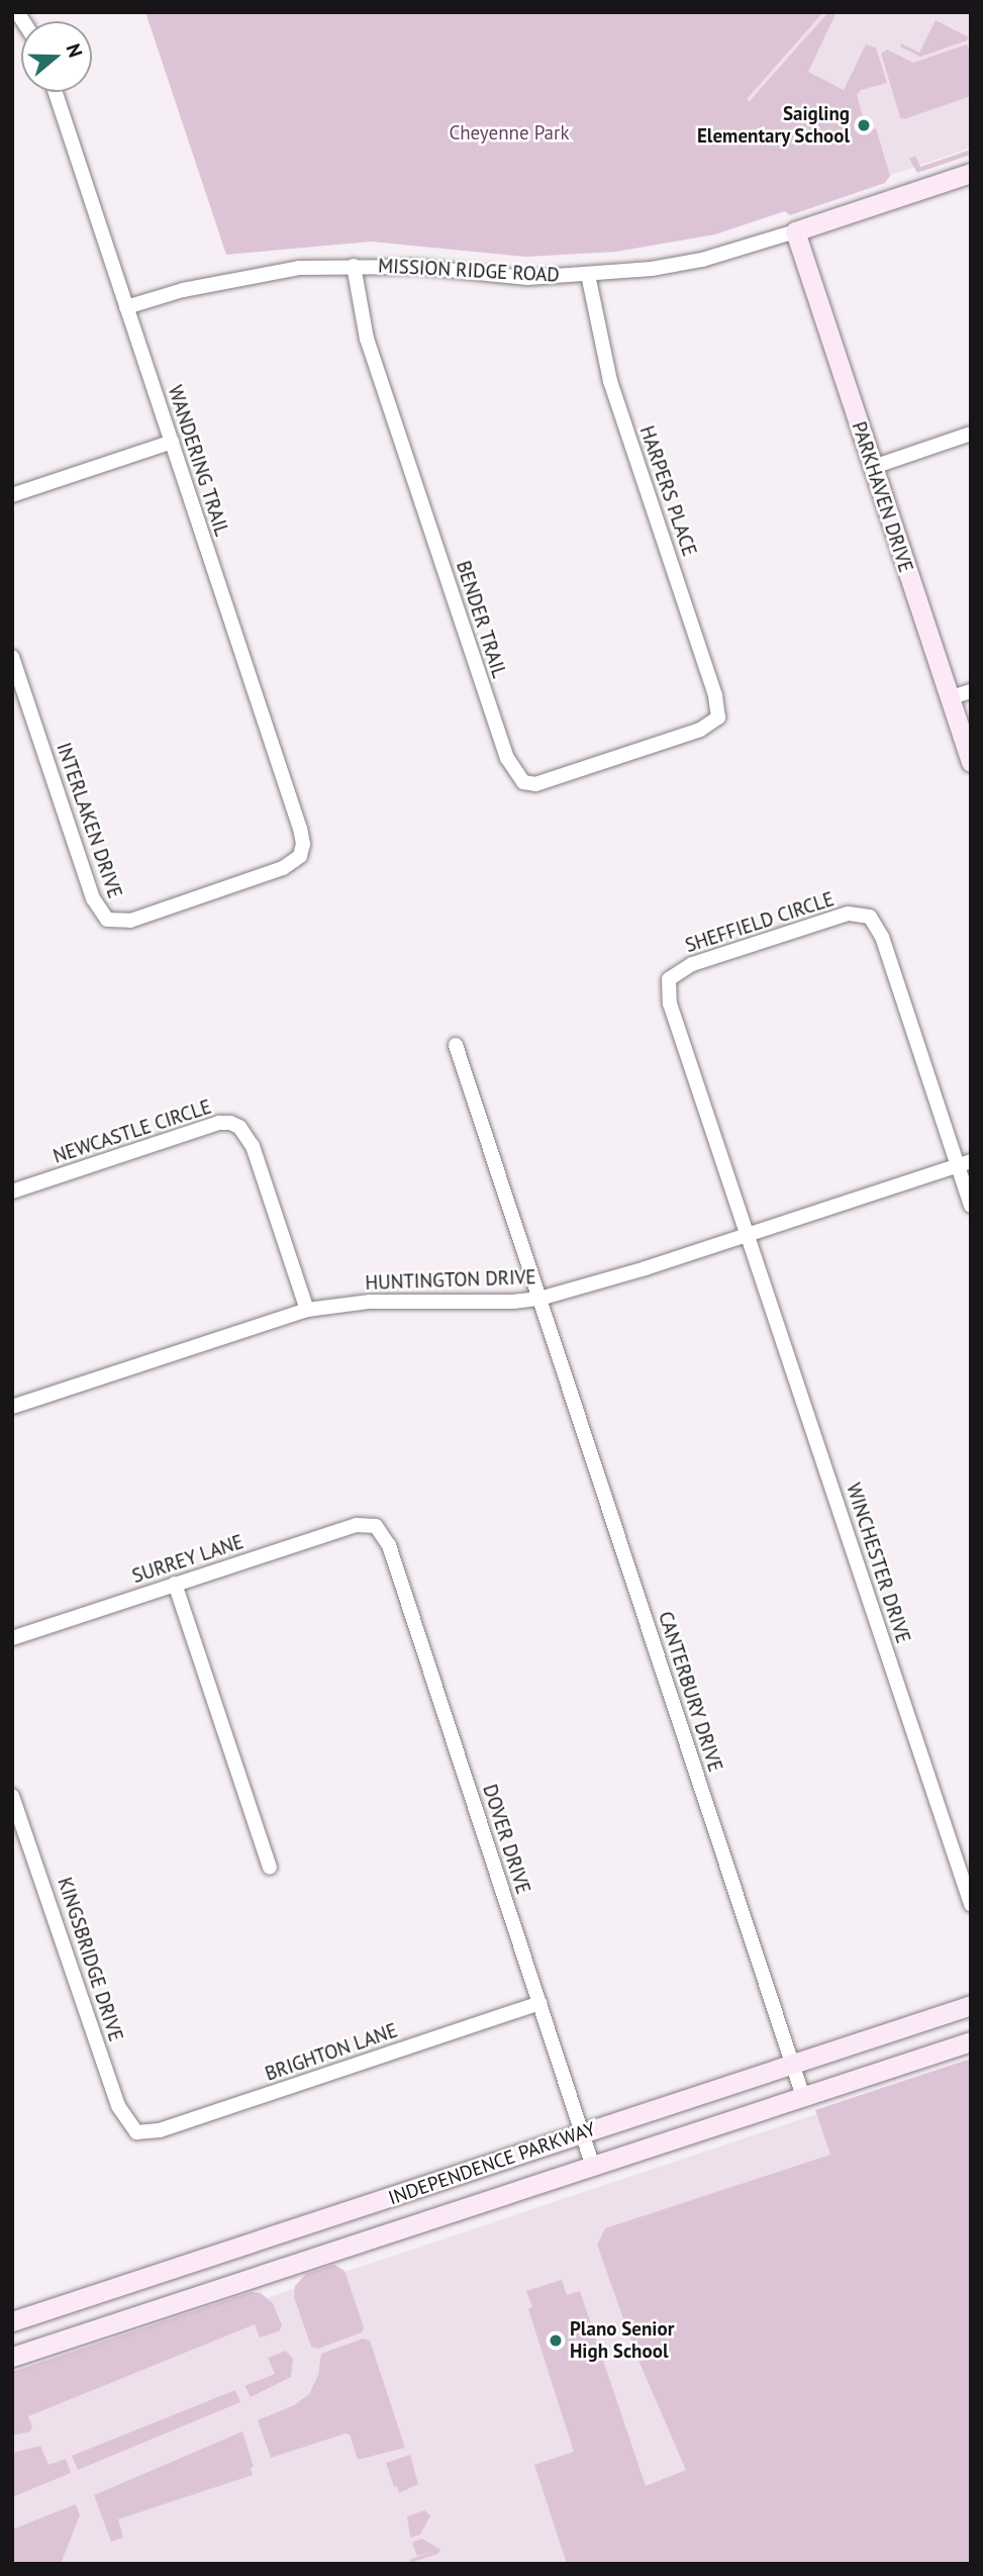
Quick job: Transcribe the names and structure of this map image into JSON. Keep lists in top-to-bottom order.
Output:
{
  "streets": {
    "main road": ["MISSION RIDGE ROAD", "PARKHAVEN DRIVE", "INDEPENDENCE PARKWAY"],
    "street": [
      "WANDERING TRAIL",
      "HARPERS PLACE",
      "BENDER TRAIL",
      "INTERLAKEN DRIVE",
      "SHEFFIELD CIRCLE",
      "NEWCASTLE CIRCLE",
      "HUNTINGTON DRIVE",
      "SURREY LANE",
      "WINCHESTER DRIVE",
      "CANTERBURY DRIVE",
      "DOVER DRIVE",
      "KINGSBRIDGE DRIVE",
      "BRIGHTON LANE"
    ]
  },
  "crossings": [
    ["MISSION RIDGE ROAD", "WANDERING TRAIL"],
    ["MISSION RIDGE ROAD", "HARPERS PLACE"],
    ["MISSION RIDGE ROAD", "PARKHAVEN DRIVE"],
    ["MISSION RIDGE ROAD", "BENDER TRAIL"],
    ["WANDERING TRAIL", "INTERLAKEN DRIVE"],
    ["HARPERS PLACE", "BENDER TRAIL"],
    ["SHEFFIELD CIRCLE", "HUNTINGTON DRIVE"],
    ["SHEFFIELD CIRCLE", "WINCHESTER DRIVE"],
    ["NEWCASTLE CIRCLE", "HUNTINGTON DRIVE"],
    ["HUNTINGTON DRIVE", "WINCHESTER DRIVE"],
    ["HUNTINGTON DRIVE", "CANTERBURY DRIVE"],
    ["SURREY LANE", "DOVER DRIVE"],
    ["CANTERBURY DRIVE", "INDEPENDENCE PARKWAY"],
    ["DOVER DRIVE", "BRIGHTON LANE"],
    ["DOVER DRIVE", "INDEPENDENCE PARKWAY"],
    ["KINGSBRIDGE DRIVE", "BRIGHTON LANE"]
  ],
  "parks": ["Cheyenne Park"],
  "places": ["Saigling Elementary School", "Plano Senior High School"],
  "north": "right"
}
